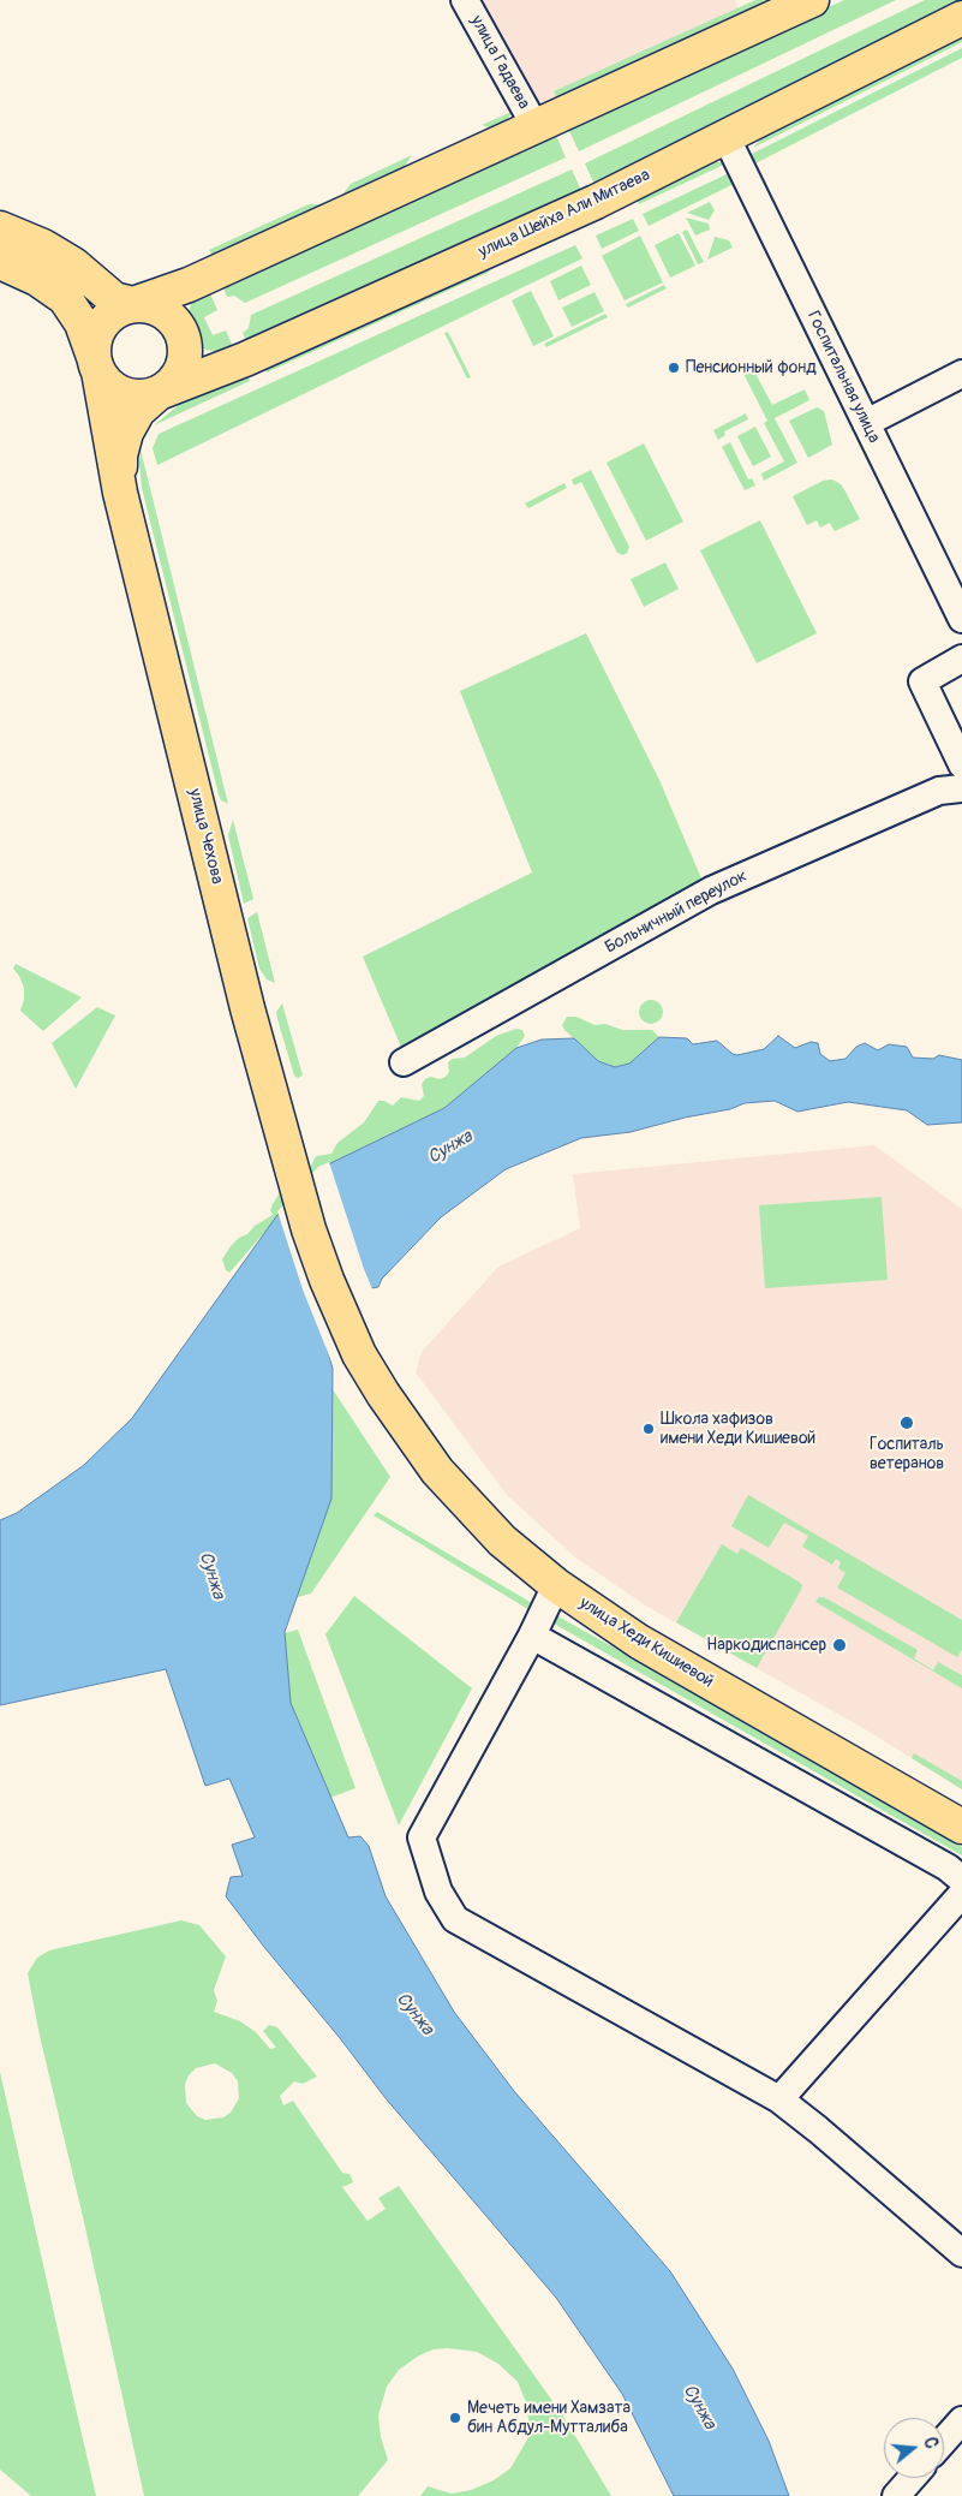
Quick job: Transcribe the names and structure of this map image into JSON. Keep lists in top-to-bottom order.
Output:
{
  "streets": {
    "main road": ["улица Шейха Али Митаева", "улица Чехова", "улица Хеди Кишиевой"],
    "street": ["улица Гадаева", "Госпитальная улица", "Больничный переулок"]
  },
  "crossings": [
    ["улица Шейха Али Митаева", "Госпитальная улица"],
    ["улица Чехова", "улица Хеди Кишиевой"]
  ],
  "water": ["Сунжа"],
  "places": [
    "Пенсионный фонд",
    "Госпиталь ветеранов",
    "Школа хафизов имени Хеди Кишиевой",
    "Наркодиспансер",
    "Мечеть имени Хамзата бин Абдул-Мутталиба"
  ],
  "north": "right"
}
